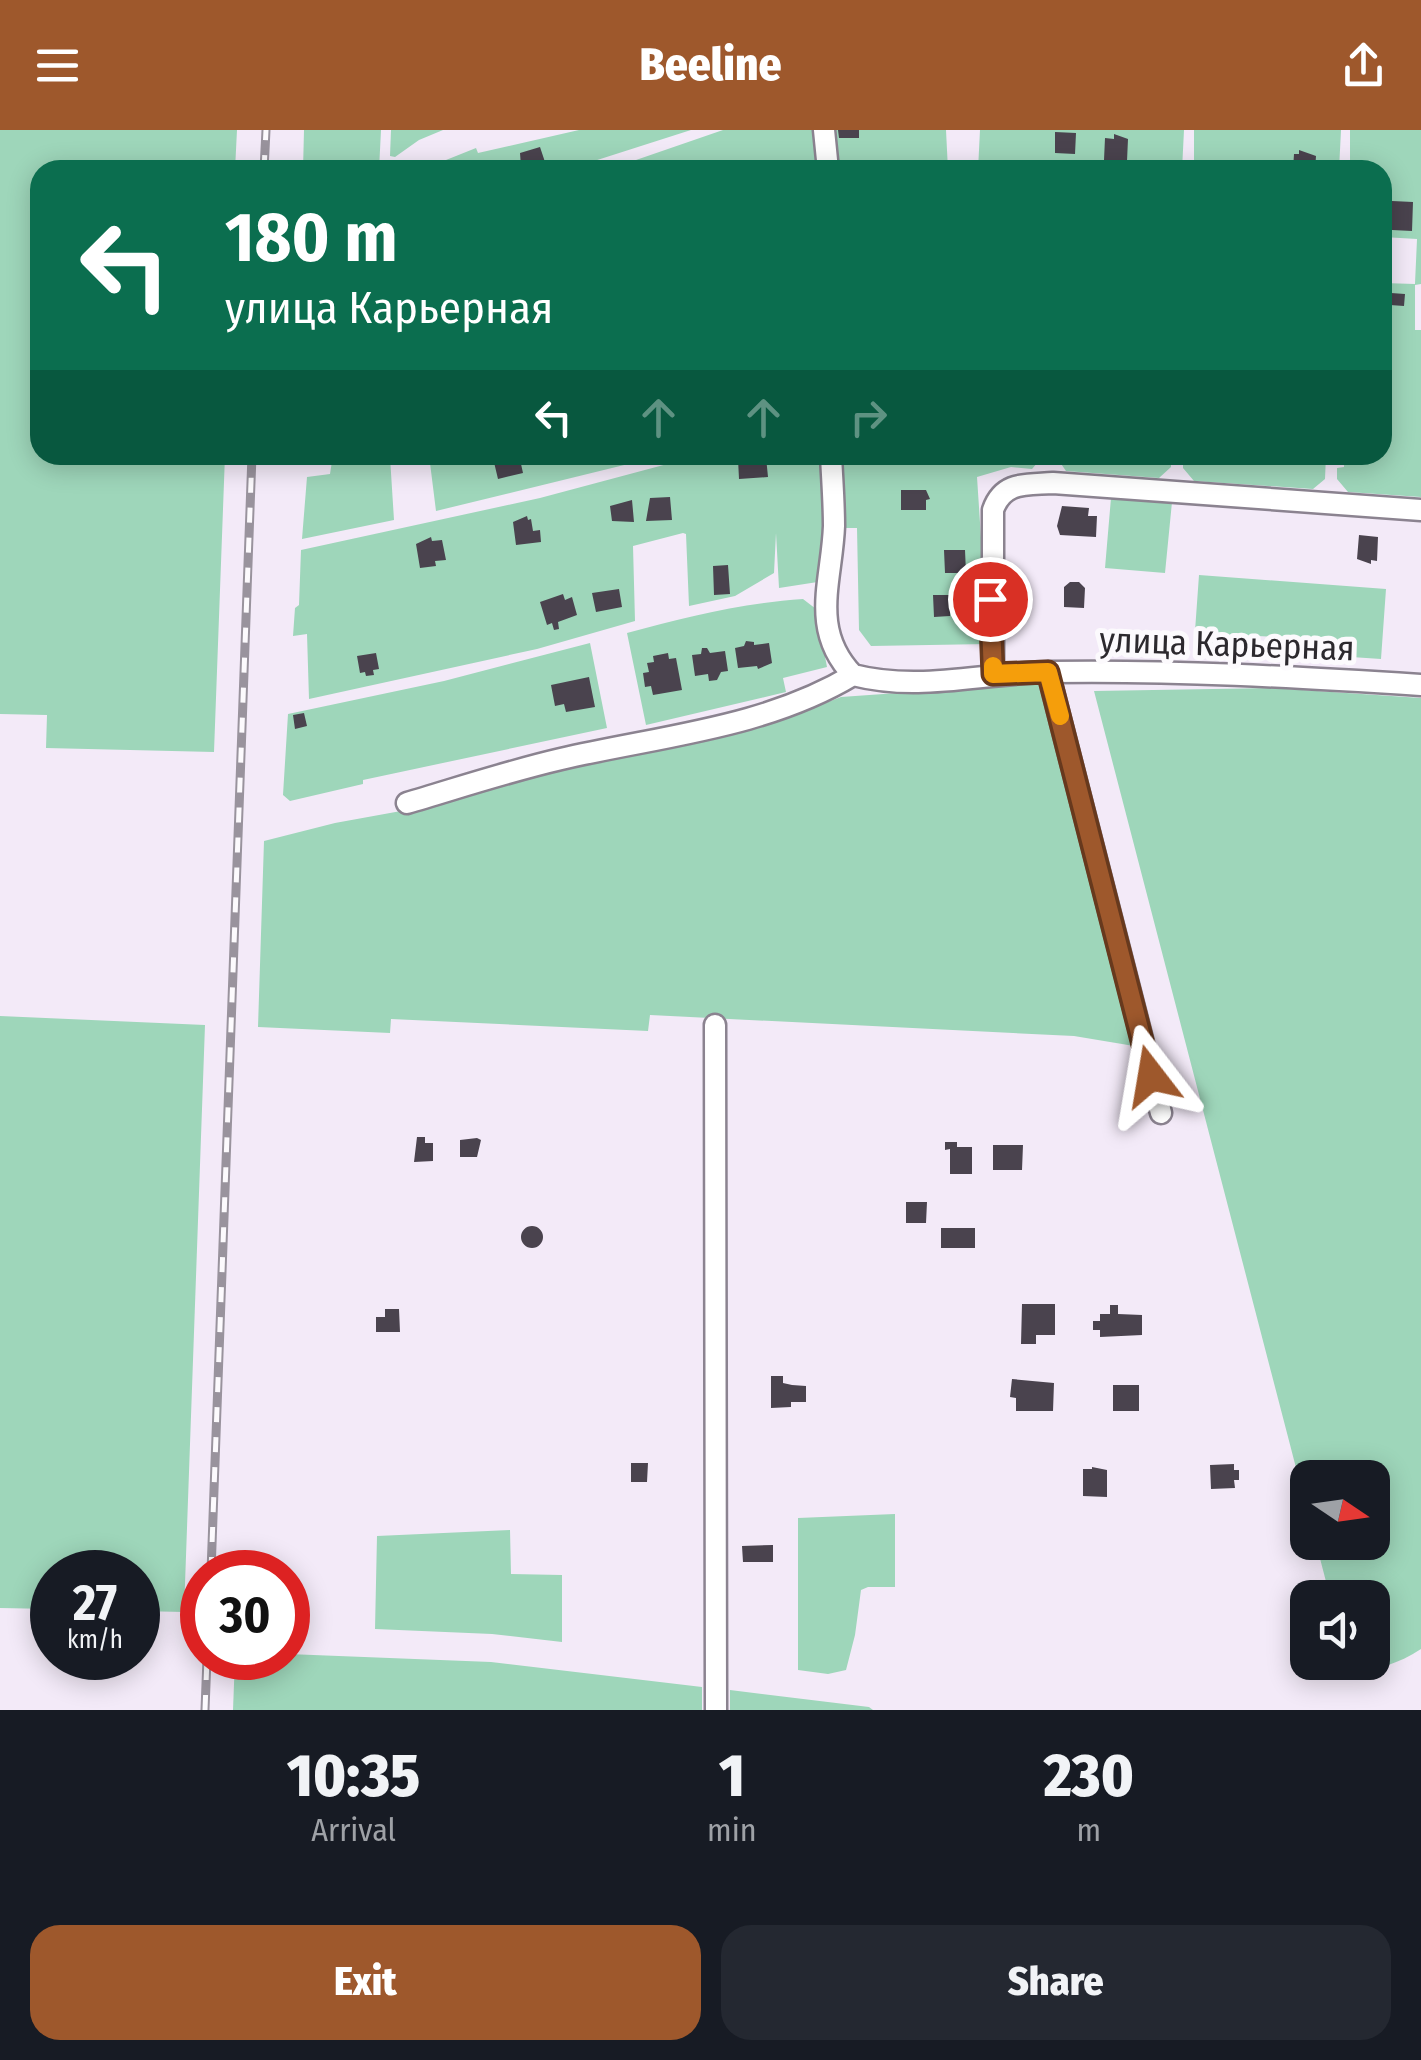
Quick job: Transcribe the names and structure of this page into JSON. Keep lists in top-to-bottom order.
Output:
{
  "streets": {
    "street": ["улица Карьерная"]
  },
  "north": "right",
  "page": {
    "header": "Beeline",
    "turn": ["180 m", "улица Карьерная"],
    "speed": "27 km/h",
    "limit": "30",
    "eta": [
      "10:35",
      "Arrival",
      "1",
      "min",
      "230",
      "m"
    ],
    "buttons": ["Exit", "Share"]
  }
}
